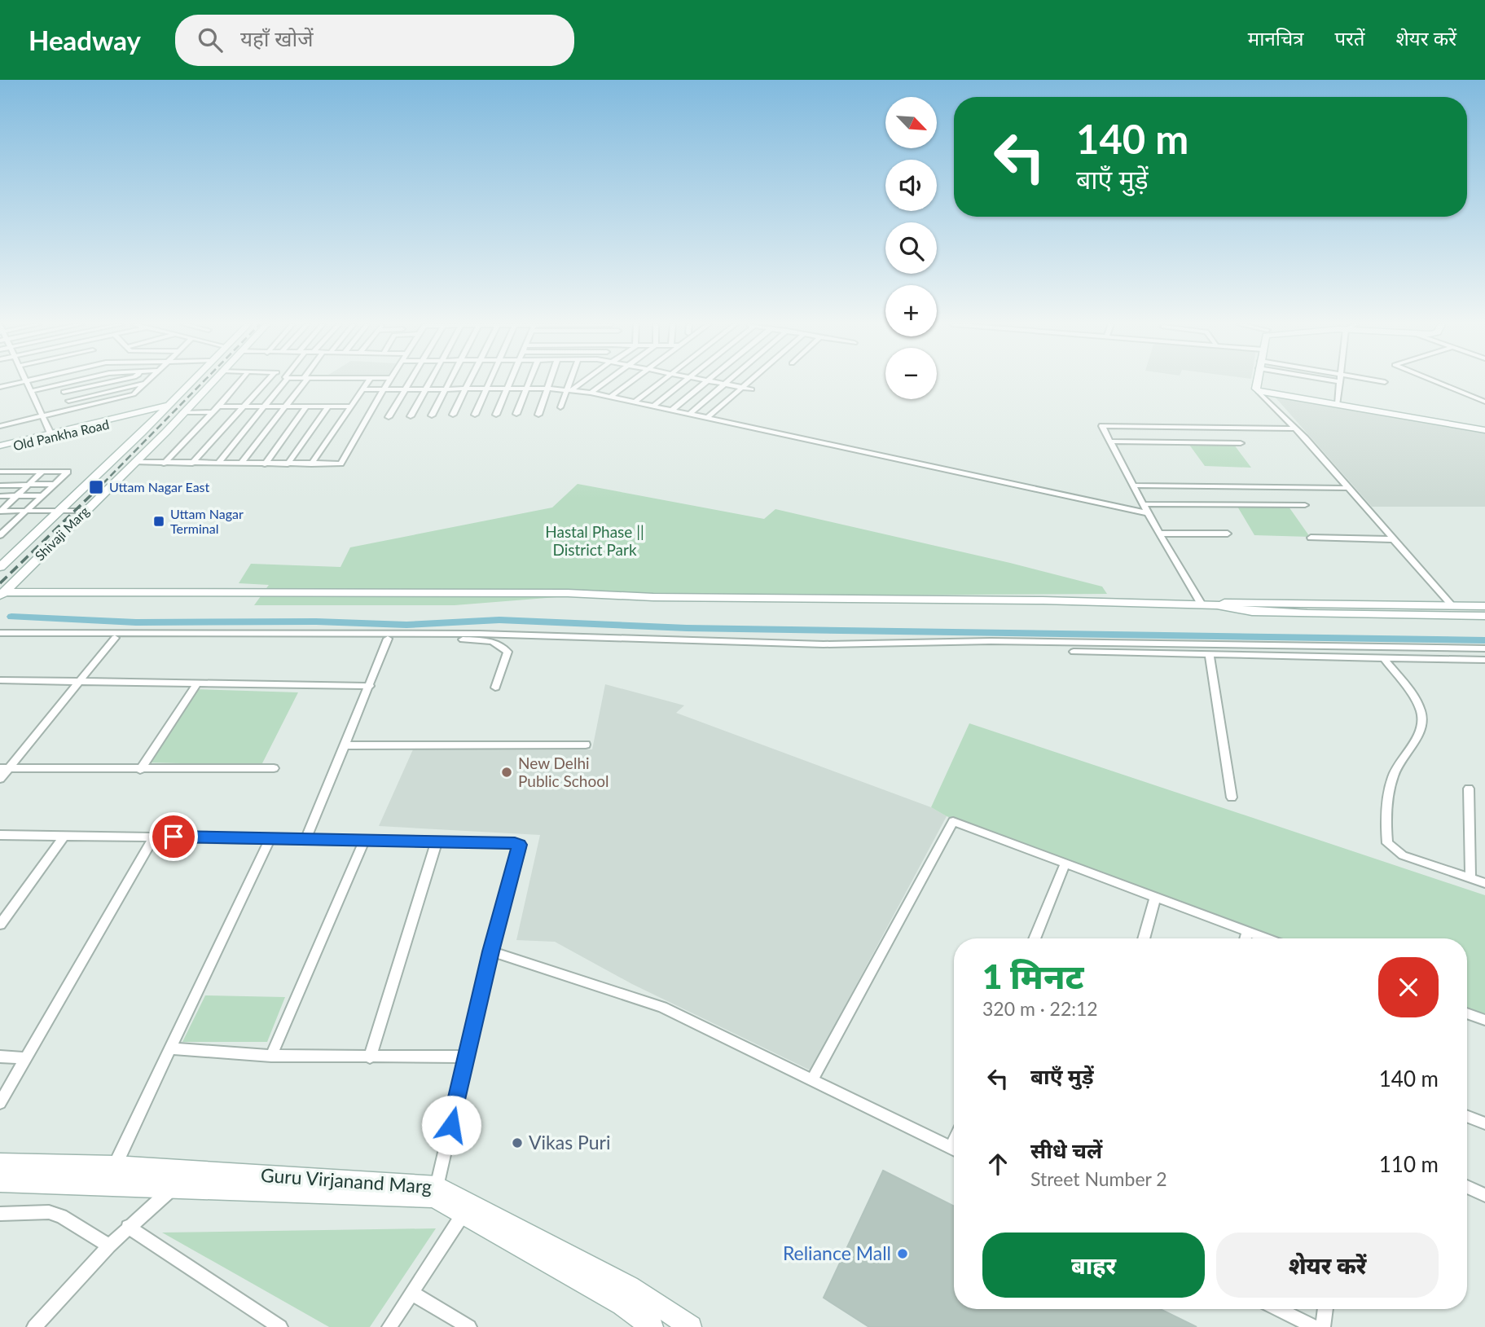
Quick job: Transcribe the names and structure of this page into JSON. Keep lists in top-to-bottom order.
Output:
{
  "streets": {
    "street": ["Old Pankha Road", "Shivaji Marg", "Guru Virjanand Marg"]
  },
  "crossings": [
    ["Old Pankha Road", "Shivaji Marg"]
  ],
  "parks": ["Hastal Phase || District Park"],
  "places": {
    "transit": ["Uttam Nagar East", "Uttam Nagar Terminal"],
    "other": ["New Delhi Public School", "Vikas Puri", "Reliance Mall"]
  },
  "north": "bottom right",
  "page": {
    "header": "Headway",
    "search": "यहाँ खोजें",
    "nav": ["मानचित्र", "परतें", "शेयर करें"],
    "map_buttons": ["+", "−"],
    "turn": ["140 m", "बाएँ मुड़ें"],
    "heading": ["1 मिनट", "320 m · 22:12"],
    "list": [
      {
        "name": "बाएँ मुड़ें",
        "value": "140 m"
      },
      {
        "name": "सीधे चलें",
        "note": "Street Number 2",
        "value": "110 m"
      }
    ],
    "buttons": ["बाहर", "शेयर करें"]
  }
}
